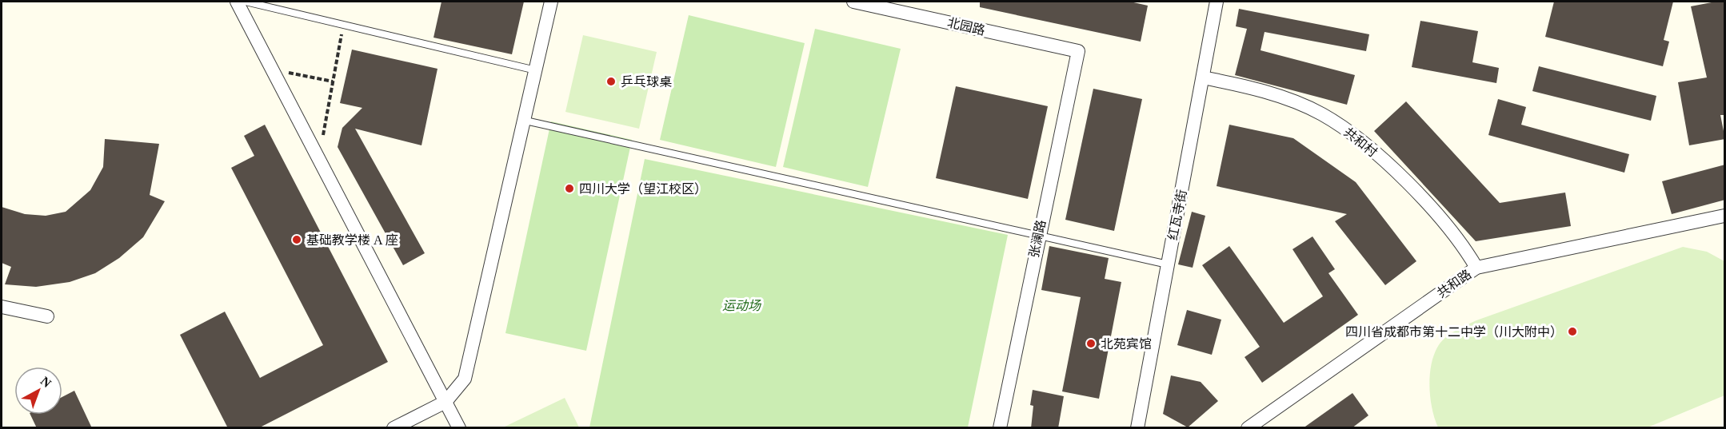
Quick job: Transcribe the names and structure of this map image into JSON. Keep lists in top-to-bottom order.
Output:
{
  "streets": {
    "street": [
      "北园路",
      "共和村",
      "红瓦寺街",
      "张澜路",
      "共和路"
    ]
  },
  "crossings": [
    ["北园路", "张澜路"],
    ["共和村", "红瓦寺街"],
    ["共和村", "共和路"]
  ],
  "parks": ["运动场"],
  "places": [
    "乒乓球桌",
    "四川大学（望江校区）",
    "基础教学楼 A 座",
    "四川省成都市第十二中学（川大附中）",
    "北苑宾馆"
  ],
  "north": "top right"
}
